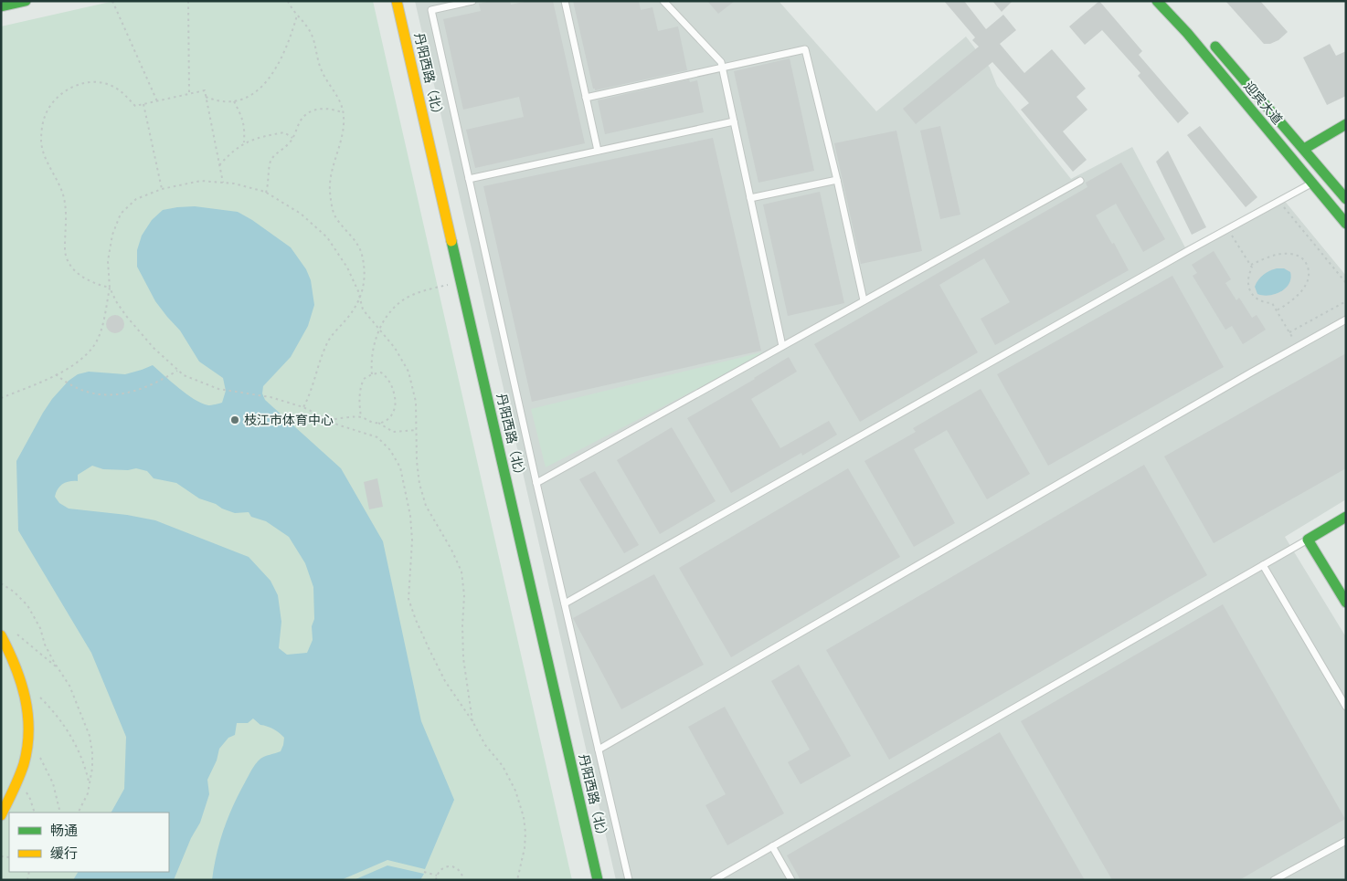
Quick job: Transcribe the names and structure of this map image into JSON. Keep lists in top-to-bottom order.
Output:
{
  "streets": {
    "street": ["丹阳西路（北）", "迎宾大道"]
  },
  "places": ["枝江市体育中心"],
  "legend": ["畅通", "缓行"]
}
